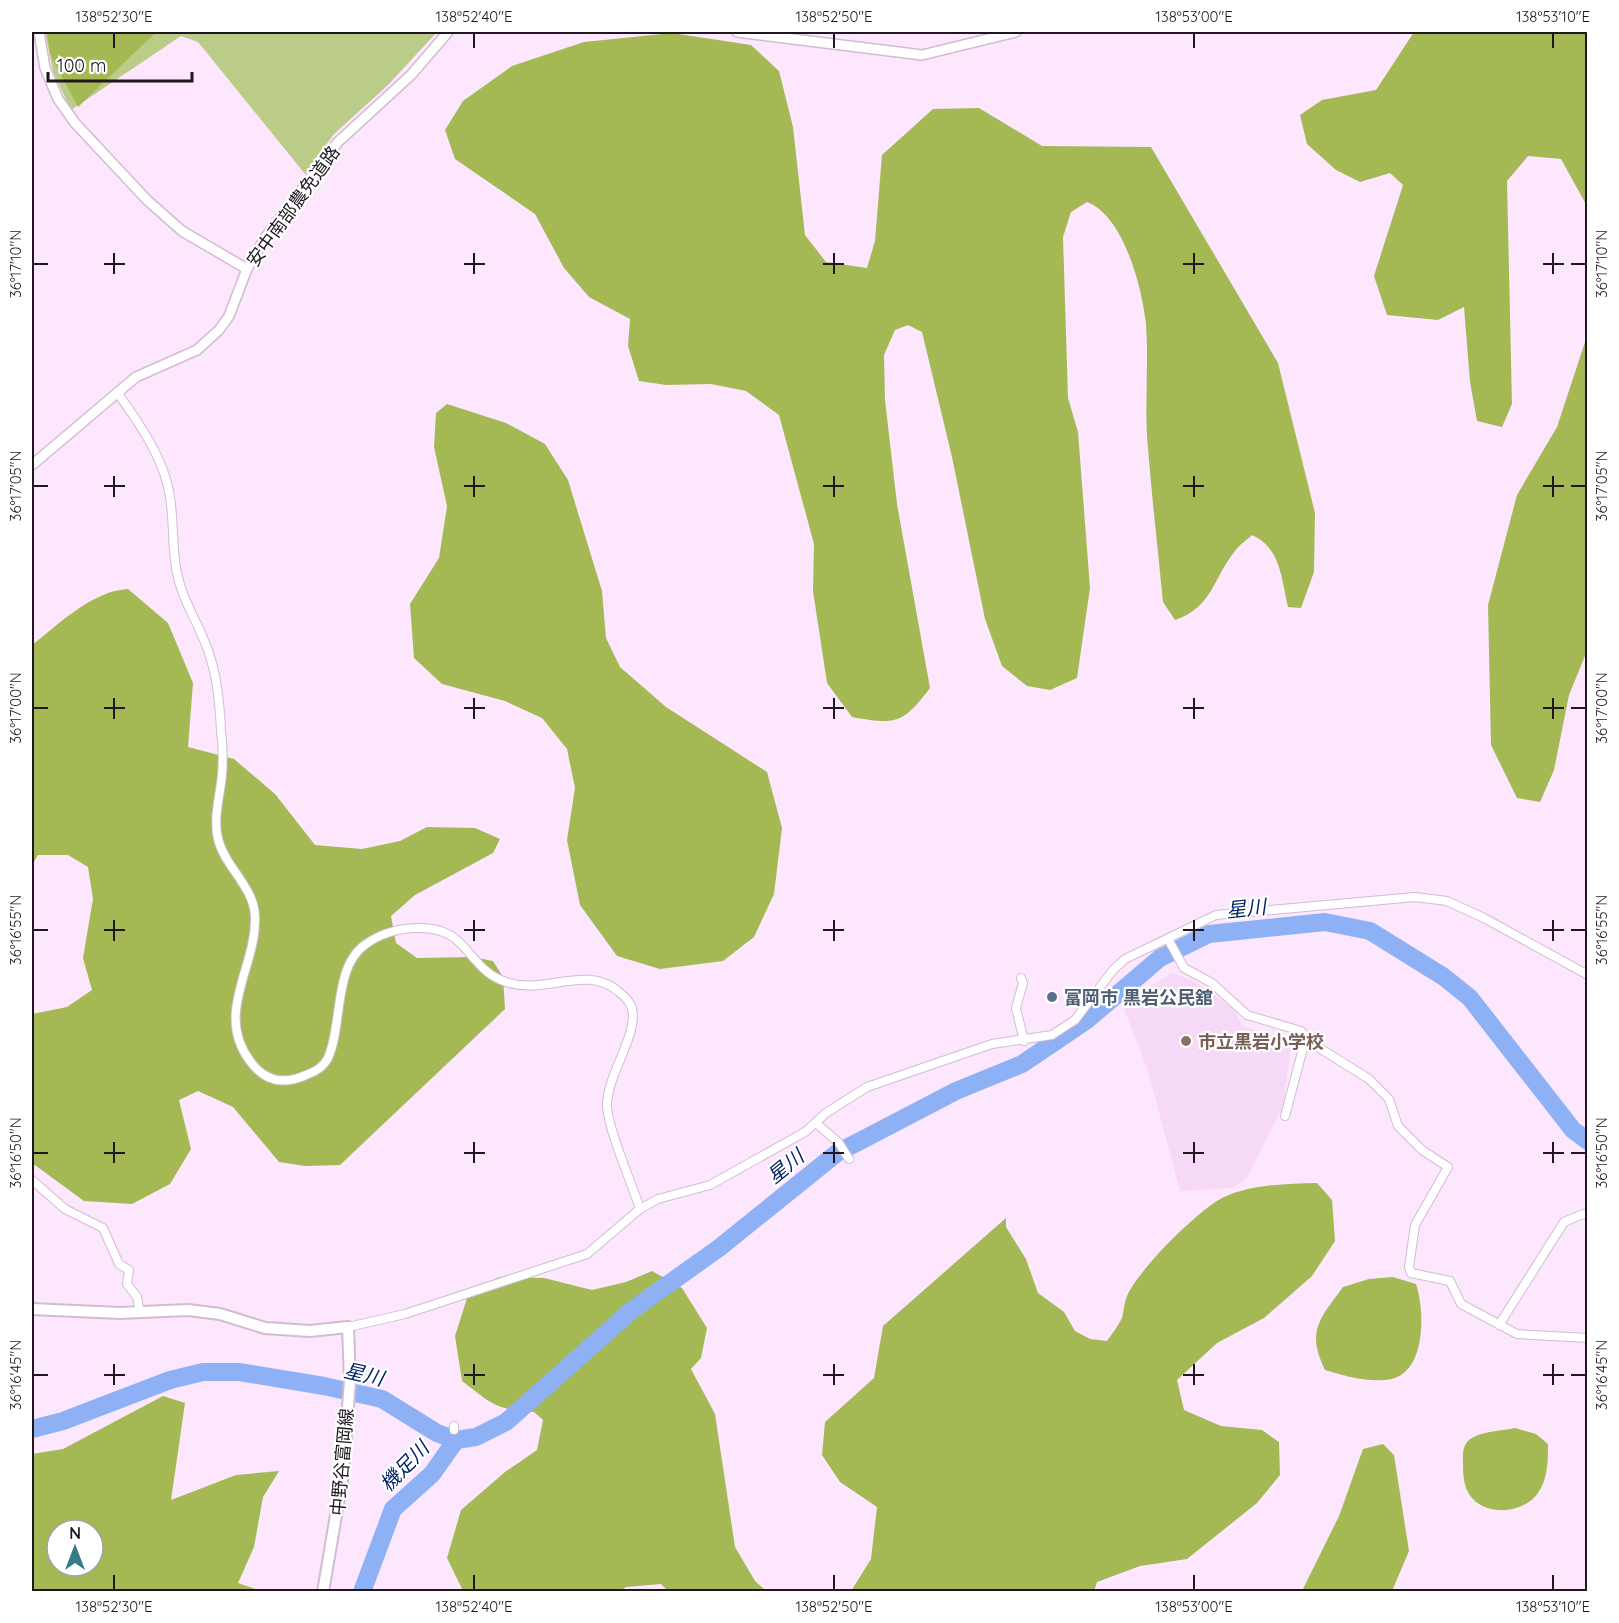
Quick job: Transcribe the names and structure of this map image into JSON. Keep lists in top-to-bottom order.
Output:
{
  "streets": {
    "main road": ["中野谷富岡線"],
    "street": ["安中南部農免道路"]
  },
  "water": ["星川", "機足川"],
  "places": ["富岡市 黒岩公民舘", "市立黒岩小学校"],
  "scale_bar": "100 m",
  "north": "top",
  "coordinates": [
    "138°52'30\"E",
    "138°52'40\"E",
    "138°52'50\"E",
    "138°53'00\"E",
    "138°53'10\"E",
    "36°17'10\"N",
    "36°17'05\"N",
    "36°17'00\"N",
    "36°16'55\"N",
    "36°16'50\"N",
    "36°16'45\"N"
  ]
}
